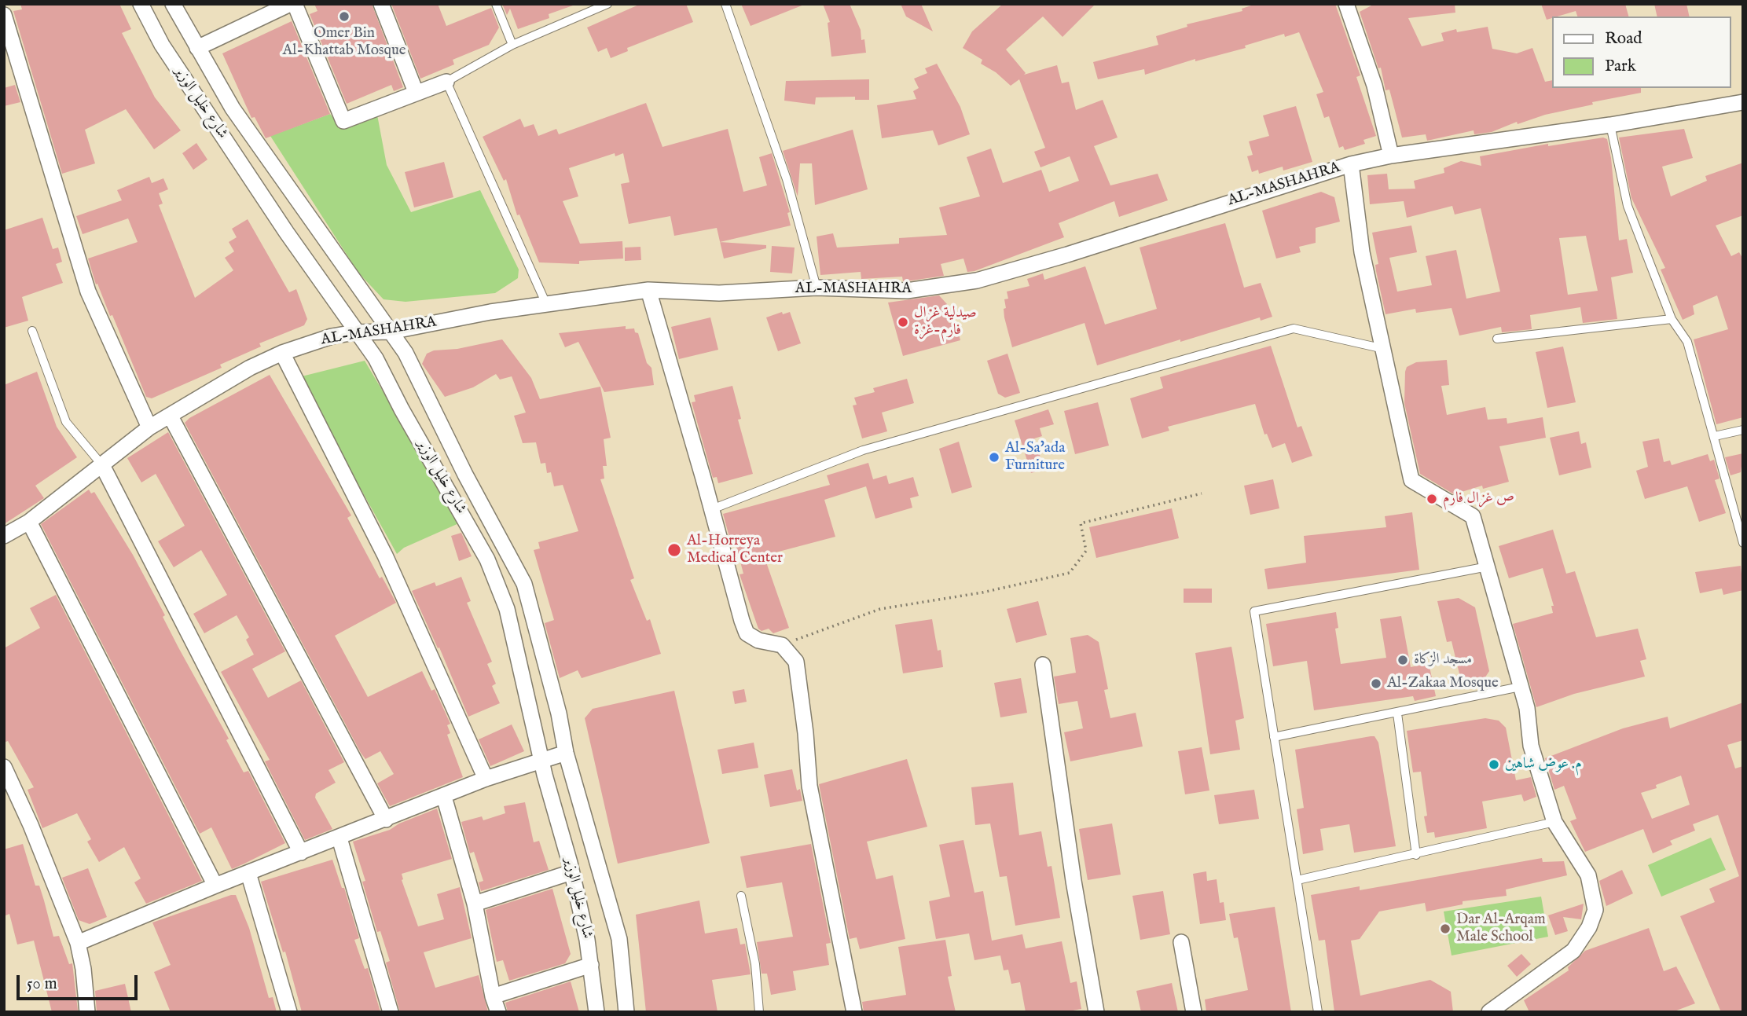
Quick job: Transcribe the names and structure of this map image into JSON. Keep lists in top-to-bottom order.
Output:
{
  "streets": {
    "street": ["شارع خليل الوزير", "AL-MASHAHRA"]
  },
  "crossings": [
    ["شارع خليل الوزير", "AL-MASHAHRA"]
  ],
  "places": [
    "Omer Bin Al-Khattab Mosque",
    "صيدلية غزال فارم-غزة",
    "Al-Sa'ada Furniture",
    "ص غزال فارم",
    "Al-Horreya Medical Center",
    "مسجد الزكاة",
    "Al-Zakaa Mosque",
    "م. عوض شاهين",
    "Dar Al-Arqam Male School"
  ],
  "legend": ["Road", "Park"],
  "scale_bar": "50 m"
}
